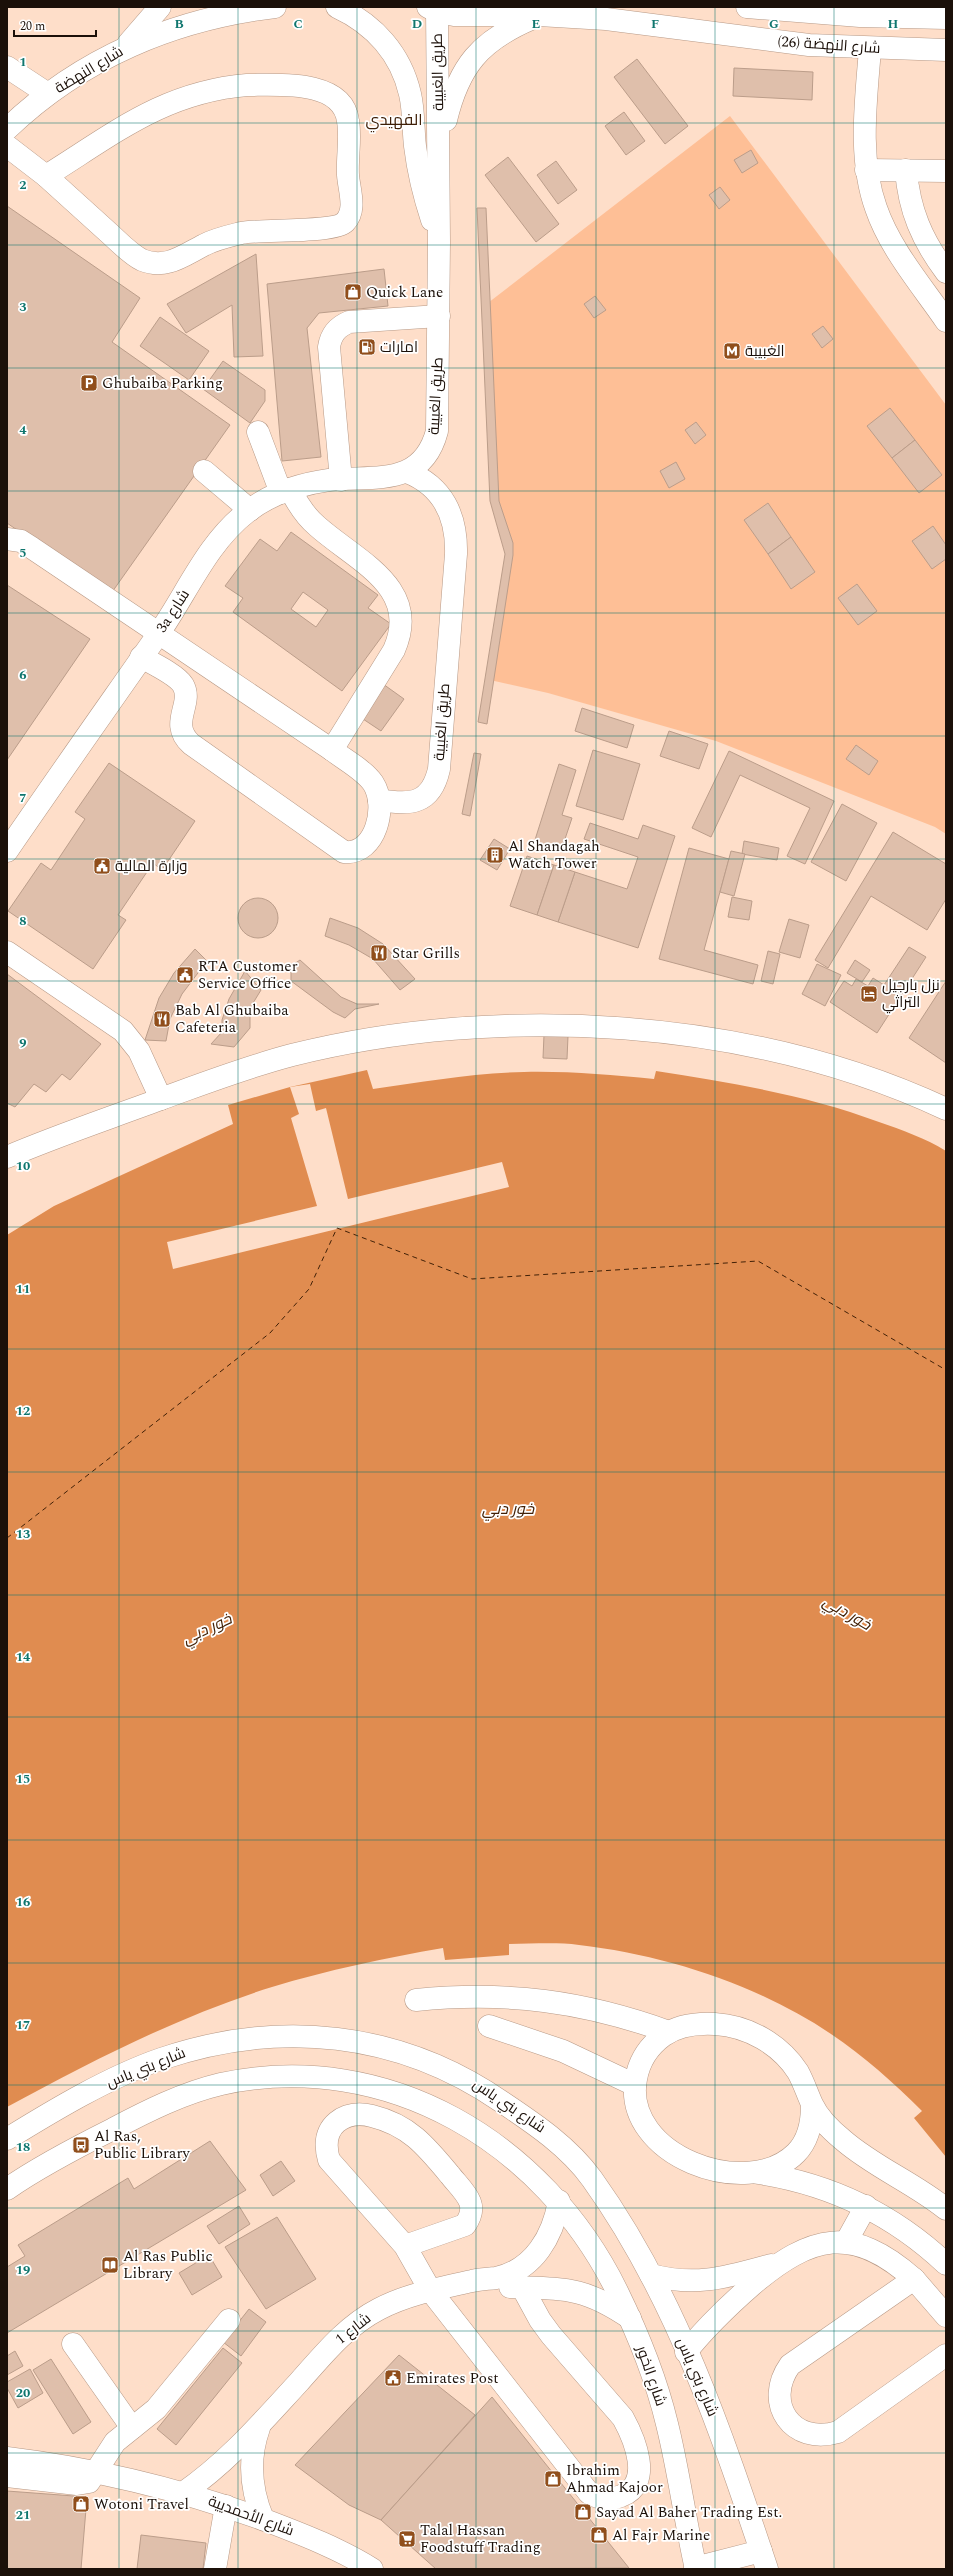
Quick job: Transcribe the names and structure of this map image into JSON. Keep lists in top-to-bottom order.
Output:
{
  "streets": {
    "street": [
      "شارع النهضة (26)",
      "شارع النهضة",
      "طريق الغبيبة",
      "3a شارع",
      "شارع بني ياس",
      "شارع 1",
      "شارع الخور",
      "شارع الأحمديية"
    ]
  },
  "crossings": [
    ["شارع النهضة (26)", "طريق الغبيبة"],
    ["طريق الغبيبة", "3a شارع"],
    ["شارع 1", "شارع الخور"],
    ["شارع 1", "شارع الأحمديية"]
  ],
  "districts": ["الفهيدي"],
  "water": ["خور دبي"],
  "places": {
    "shop": [
      "Quick Lane",
      "Ibrahim Ahmad Kajoor",
      "Wotoni Travel",
      "Sayad Al Baher Trading Est.",
      "Al Fajr Marine"
    ],
    "fuel station": ["امارات"],
    "metro station": ["الغبيبة"],
    "parking": ["Ghubaiba Parking"],
    "building": ["Al Shandagah Watch Tower"],
    "public building": ["وزارة المالية", "RTA Customer Service Office", "Emirates Post"],
    "restaurant": ["Star Grills", "Bab Al Ghubaiba Cafeteria"],
    "hotel": ["نزل بارجيل التراثي"],
    "bus stop": ["Al Ras, Public Library"],
    "library": ["Al Ras Public Library"],
    "supermarket": ["Talal Hassan Foodstuff Trading"]
  },
  "scale_bar": "20 m",
  "grid": {
    "columns": [
      "B",
      "C",
      "D",
      "E",
      "F",
      "G",
      "H"
    ],
    "rows": [
      "1",
      "2",
      "3",
      "4",
      "5",
      "6",
      "7",
      "8",
      "9",
      "10",
      "11",
      "12",
      "13",
      "14",
      "15",
      "16",
      "17",
      "18",
      "19",
      "20",
      "21"
    ]
  }
}
